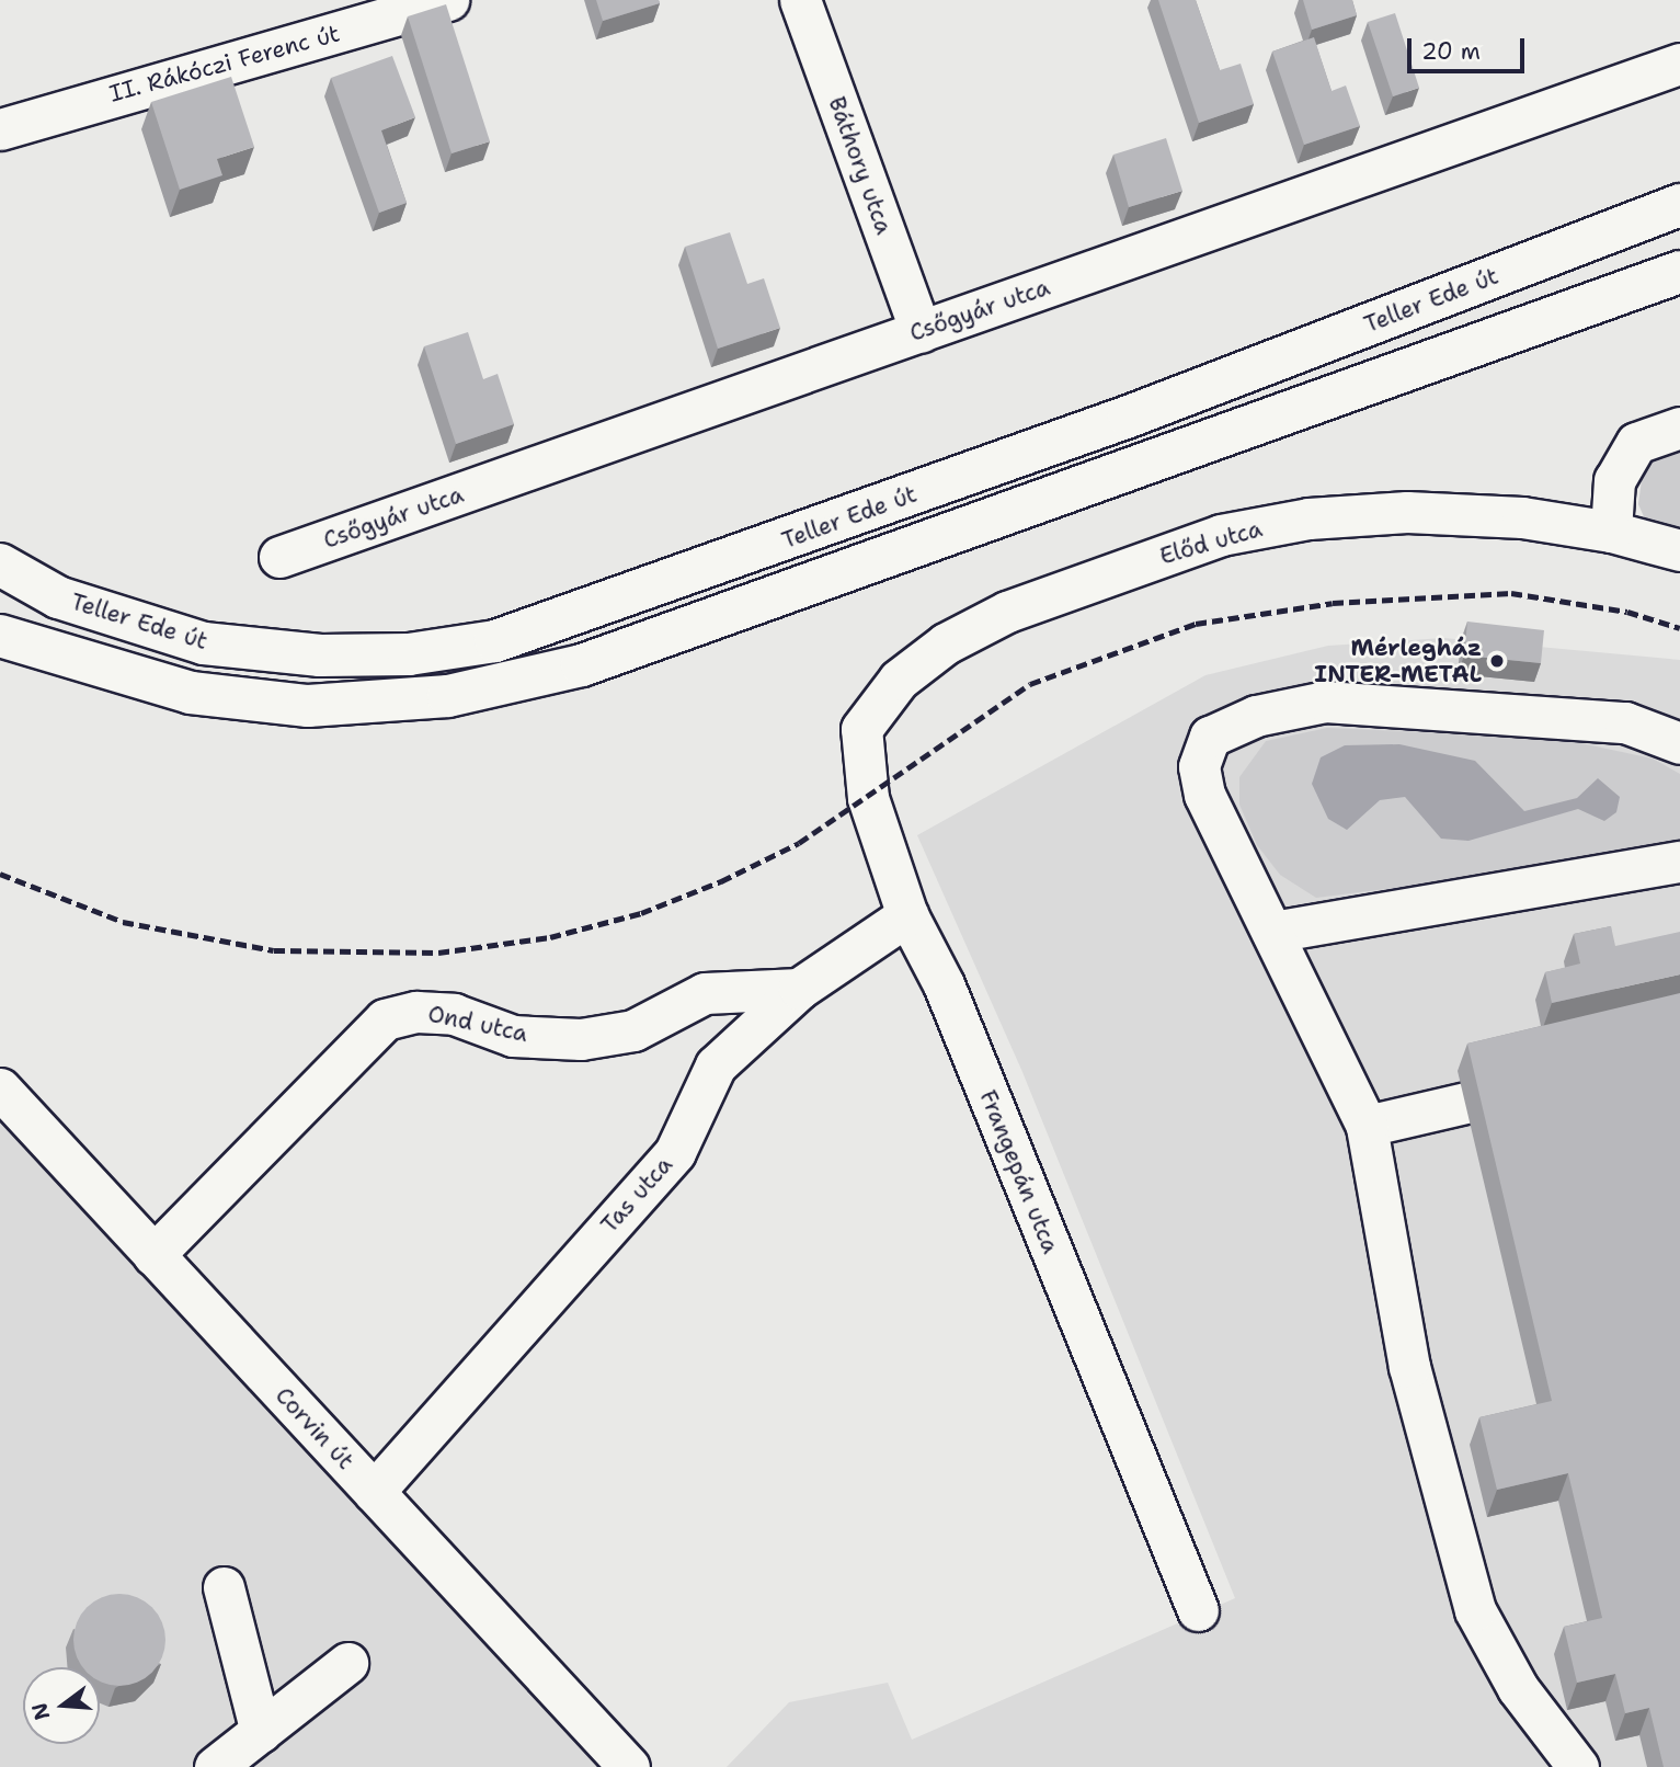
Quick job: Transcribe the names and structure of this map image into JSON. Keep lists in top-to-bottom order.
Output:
{
  "streets": {
    "main road": ["Teller Ede út"],
    "street": [
      "II. Rákóczi Ferenc út",
      "Báthory utca",
      "Csőgyár utca",
      "Előd utca",
      "Ond utca",
      "Frangepán utca",
      "Tas utca",
      "Corvin út"
    ]
  },
  "crossings": [
    ["Báthory utca", "Csőgyár utca"],
    ["Előd utca", "Frangepán utca"],
    ["Ond utca", "Tas utca"],
    ["Ond utca", "Corvin út"],
    ["Frangepán utca", "Tas utca"],
    ["Tas utca", "Corvin út"]
  ],
  "places": ["Mérlegház INTER-METAL"],
  "scale_bar": "20 m",
  "north": "left"
}
